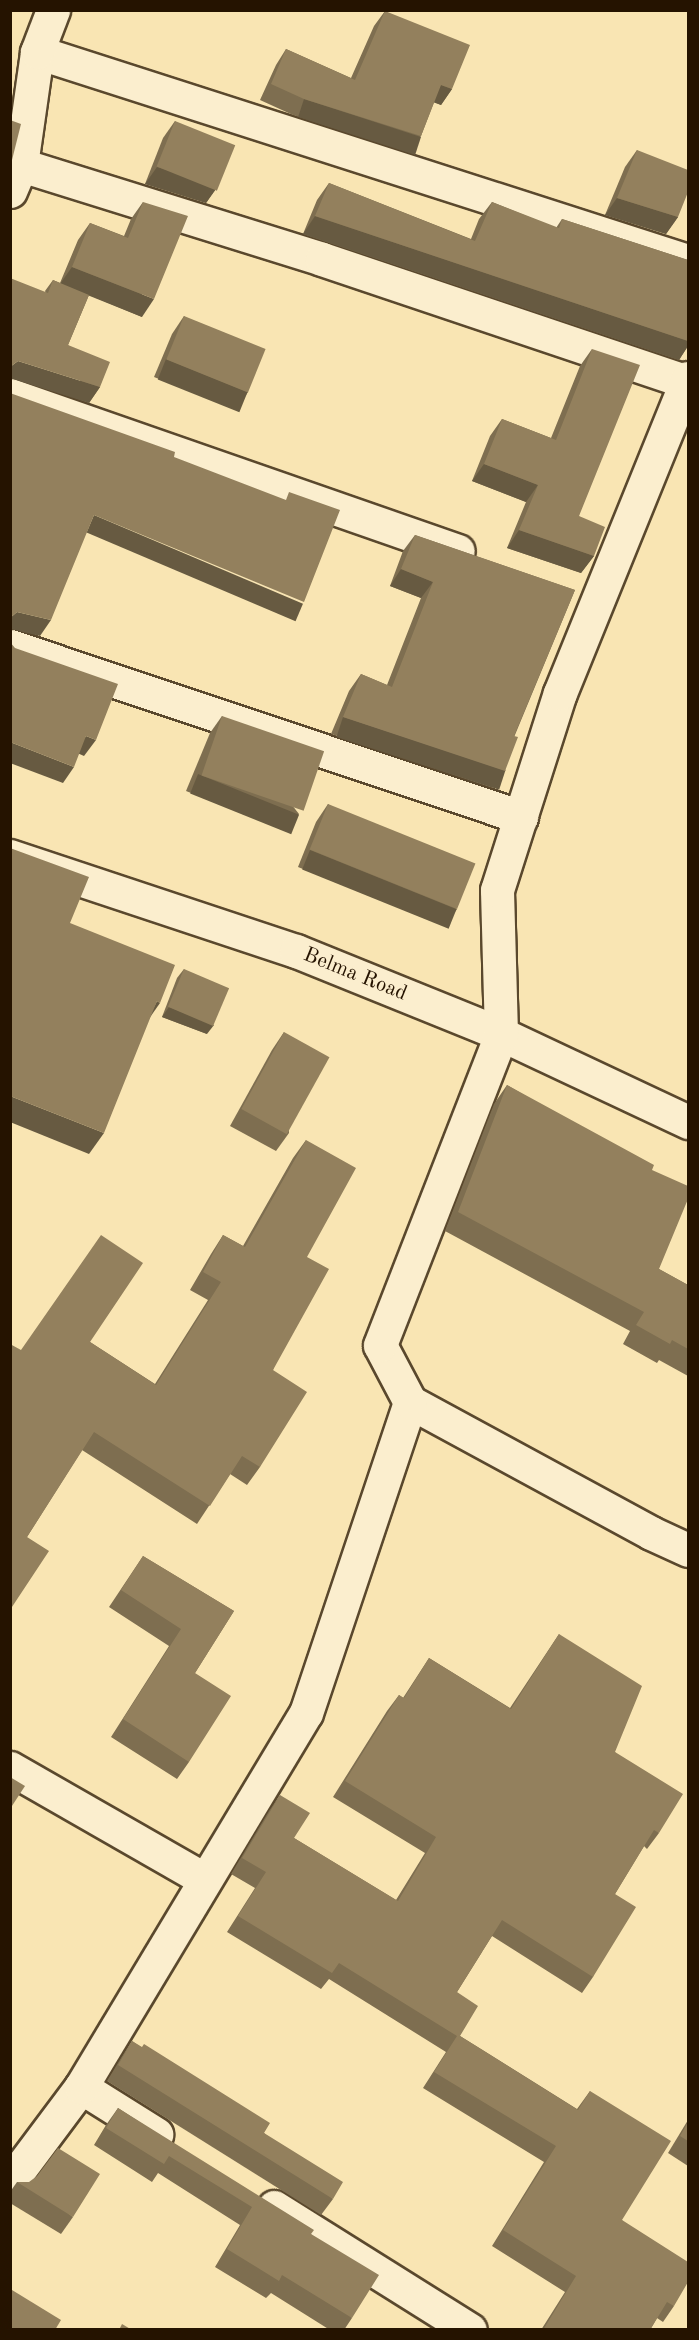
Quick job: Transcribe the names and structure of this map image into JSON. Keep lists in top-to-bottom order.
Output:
{
  "streets": {
    "street": ["Belma Road"]
  }
}
